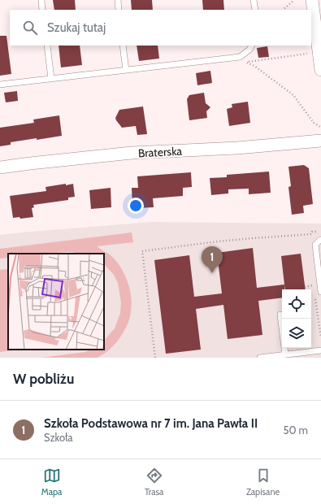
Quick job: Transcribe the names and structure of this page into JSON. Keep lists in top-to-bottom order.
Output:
{
  "streets": {
    "street": ["Braterska"]
  },
  "page": {
    "search": "Szukaj tutaj",
    "pins": "1",
    "heading": "W pobliżu",
    "list": [
      {
        "mark": "1",
        "name": "Szkoła Podstawowa nr 7 im. Jana Pawła II",
        "note": "Szkoła",
        "value": "50 m"
      }
    ],
    "nav": ["Mapa", "Trasa", "Zapisane"]
  }
}
